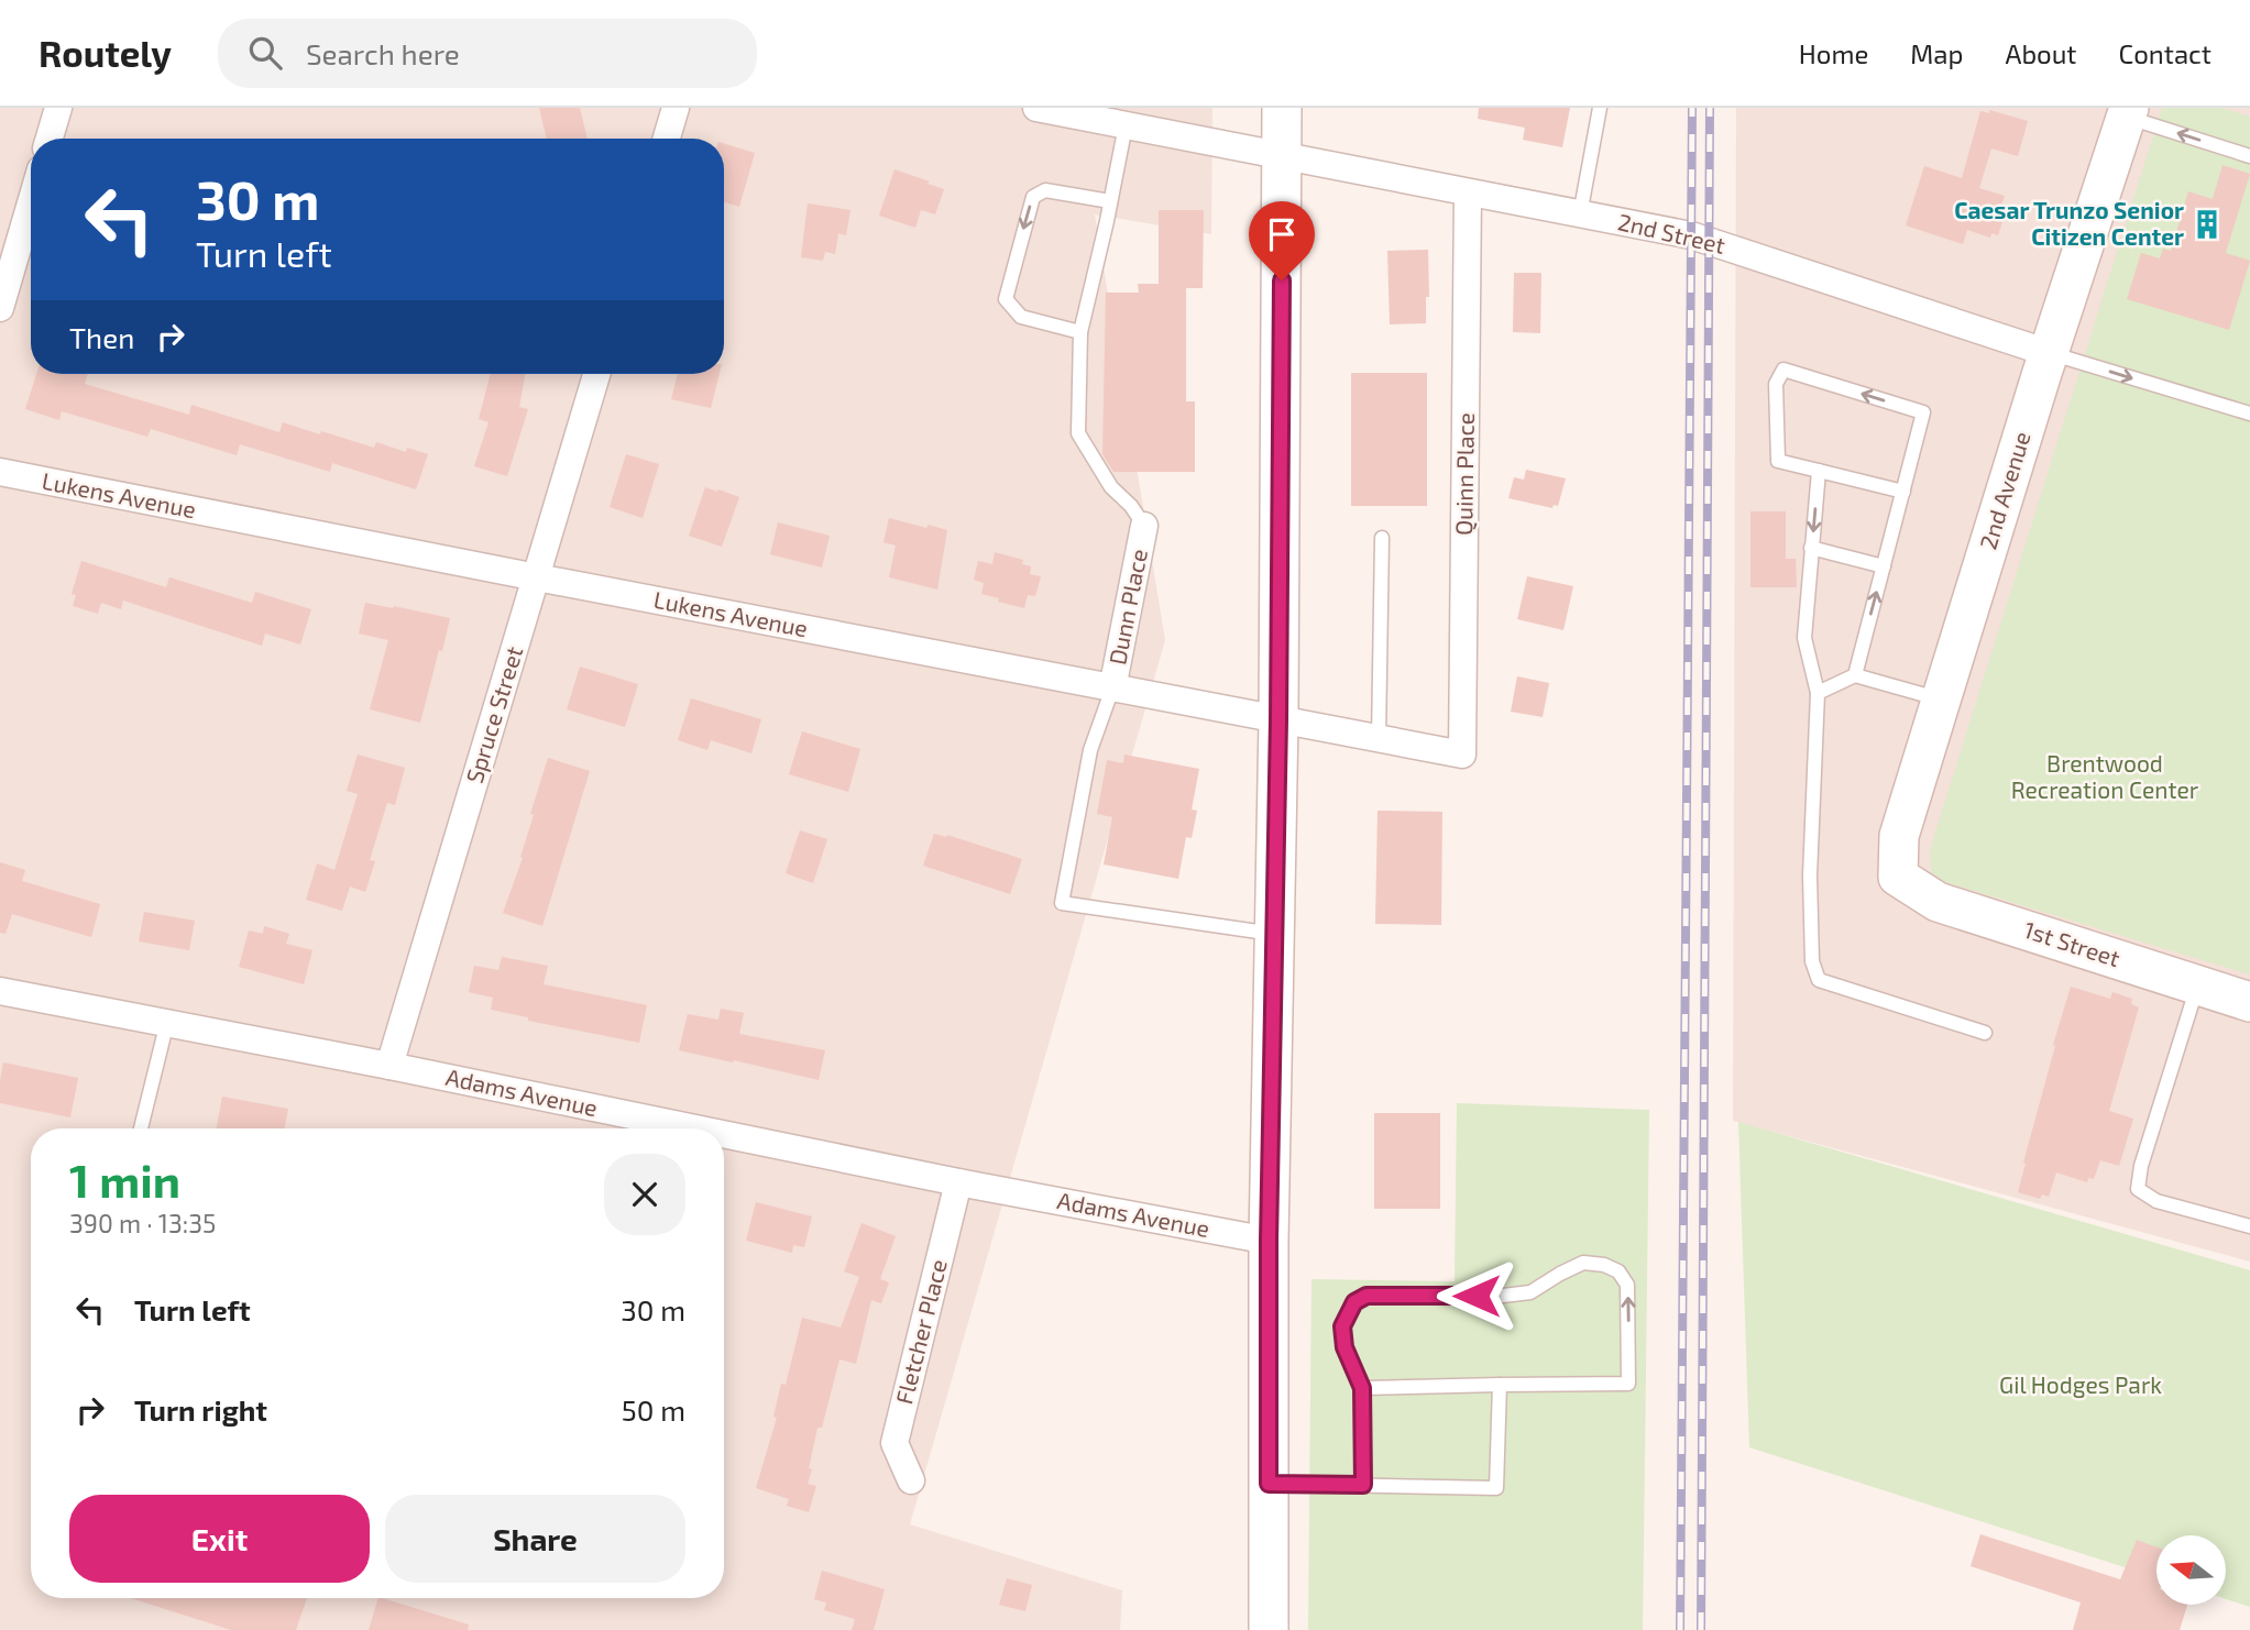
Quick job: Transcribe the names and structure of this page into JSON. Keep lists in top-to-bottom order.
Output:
{
  "streets": {
    "main road": ["2nd Avenue", "1st Street"],
    "street": [
      "2nd Street",
      "Quinn Place",
      "Lukens Avenue",
      "Dunn Place",
      "Spruce Street",
      "Adams Avenue",
      "Fletcher Place"
    ]
  },
  "crossings": [
    ["2nd Street", "Quinn Place"],
    ["2nd Street", "2nd Avenue"],
    ["Quinn Place", "Lukens Avenue"],
    ["2nd Avenue", "1st Street"],
    ["Lukens Avenue", "Dunn Place"],
    ["Lukens Avenue", "Spruce Street"],
    ["Spruce Street", "Adams Avenue"],
    ["Adams Avenue", "Fletcher Place"]
  ],
  "parks": ["Brentwood Recreation Center", "Gil Hodges Park"],
  "places": {
    "building": ["Caesar Trunzo Senior Citizen Center"]
  },
  "north": "left",
  "page": {
    "header": "Routely",
    "search": "Search here",
    "nav": [
      "Home",
      "Map",
      "About",
      "Contact"
    ],
    "turn": ["30 m", "Turn left"],
    "then": "Then",
    "heading": ["1 min", "390 m · 13:35"],
    "list": [
      {
        "name": "Turn left",
        "value": "30 m"
      },
      {
        "name": "Turn right",
        "value": "50 m"
      }
    ],
    "buttons": ["Exit", "Share"]
  }
}
